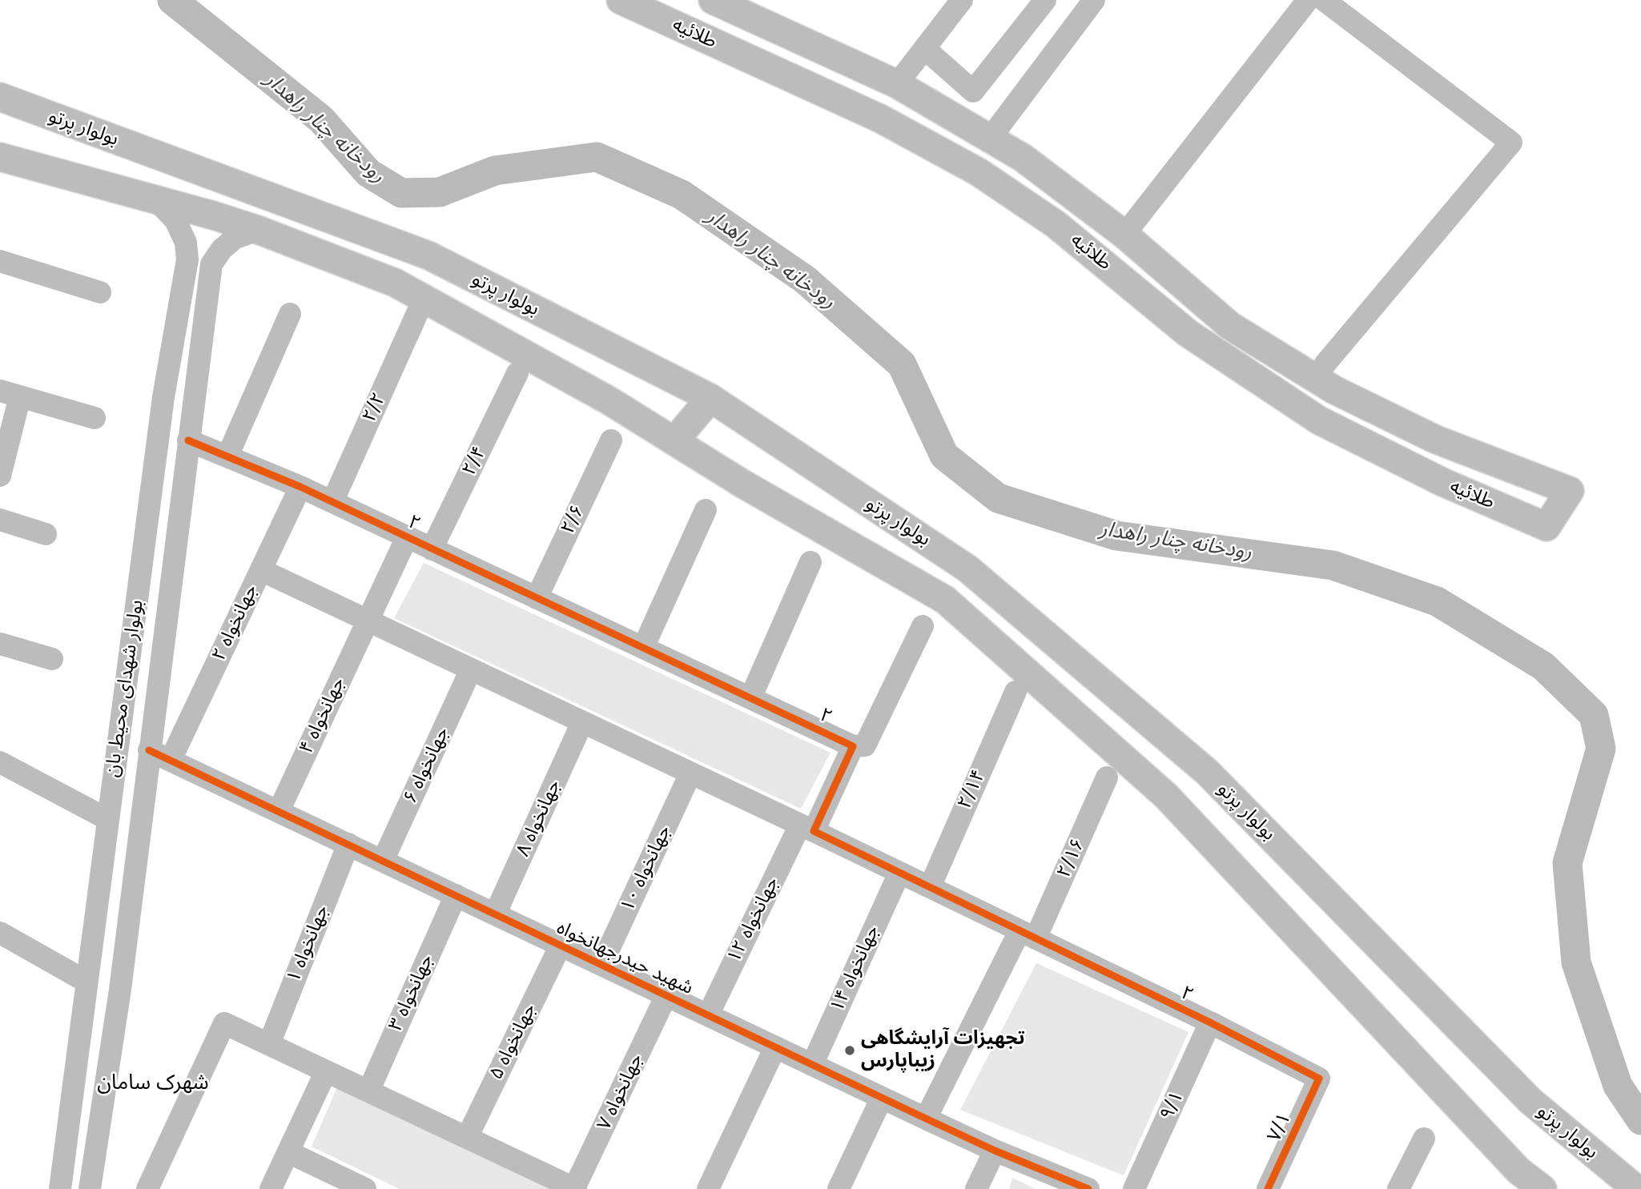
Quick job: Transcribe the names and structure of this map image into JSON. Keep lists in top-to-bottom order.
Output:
{
  "streets": {
    "main road": ["طلائیه", "بولوار پرتو"],
    "street": [
      "۲/۲",
      "۲/۴",
      "۲/۶",
      "۲",
      "جهانخواه ۲",
      "بولوار شهدای محیط بان",
      "جهانخواه ۴",
      "جهانخواه ۶",
      "۲/۱۴",
      "جهانخواه ۸",
      "۲/۱۶",
      "جهانخواه ۱۰",
      "جهانخواه ۱۲",
      "جهانخواه ۱",
      "شهید حیدرجهانخواه",
      "جهانخواه ۱۴",
      "جهانخواه ۳",
      "جهانخواه ۵",
      "جهانخواه ۷",
      "۹/۱",
      "۷/۱"
    ]
  },
  "crossings": [
    ["۲/۲", "۲"],
    ["۲/۴", "۲"],
    ["۲/۶", "۲"],
    ["۲", "جهانخواه ۲"],
    ["۲", "بولوار شهدای محیط بان"],
    ["۲", "جهانخواه ۴"],
    ["۲", "جهانخواه ۶"],
    ["۲", "۲/۱۴"],
    ["۲", "جهانخواه ۸"],
    ["۲", "۲/۱۶"],
    ["۲", "جهانخواه ۱۰"],
    ["۲", "جهانخواه ۱۲"],
    ["۲", "جهانخواه ۱۴"],
    ["۲", "۹/۱"],
    ["۲", "۷/۱"],
    ["جهانخواه ۲", "شهید حیدرجهانخواه"],
    ["بولوار شهدای محیط بان", "شهید حیدرجهانخواه"],
    ["جهانخواه ۴", "شهید حیدرجهانخواه"],
    ["جهانخواه ۶", "شهید حیدرجهانخواه"],
    ["جهانخواه ۸", "شهید حیدرجهانخواه"],
    ["۲/۱۶", "شهید حیدرجهانخواه"],
    ["جهانخواه ۱۰", "شهید حیدرجهانخواه"],
    ["جهانخواه ۱۲", "شهید حیدرجهانخواه"],
    ["جهانخواه ۱", "شهید حیدرجهانخواه"],
    ["شهید حیدرجهانخواه", "جهانخواه ۱۴"],
    ["شهید حیدرجهانخواه", "جهانخواه ۳"],
    ["شهید حیدرجهانخواه", "جهانخواه ۵"],
    ["شهید حیدرجهانخواه", "جهانخواه ۷"]
  ],
  "districts": ["شهرک سامان"],
  "water": ["رودخانه چنار راهدار"],
  "places": ["تجهیزات آرایشگاهی زیباپارس"]
}
